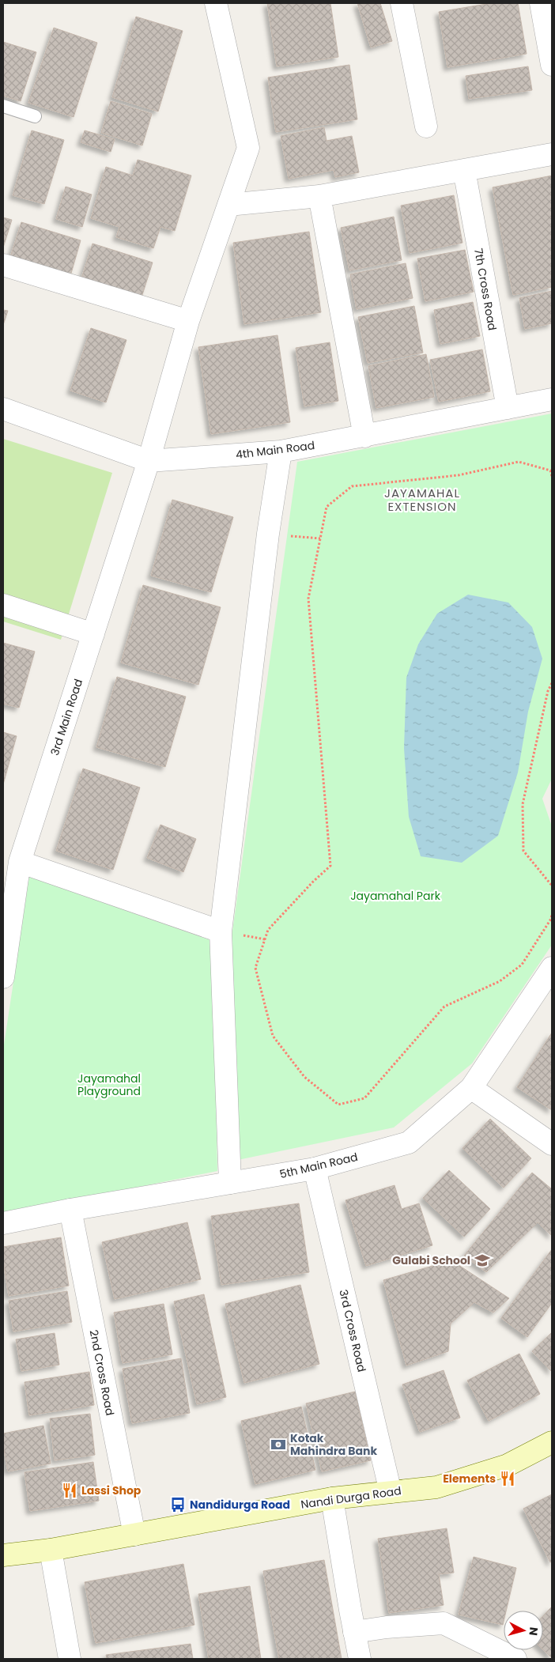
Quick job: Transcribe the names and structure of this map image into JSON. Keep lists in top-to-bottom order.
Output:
{
  "streets": {
    "main road": ["Nandi Durga Road"],
    "street": [
      "7th Cross Road",
      "4th Main Road",
      "3rd Main Road",
      "5th Main Road",
      "3rd Cross Road",
      "2nd Cross Road"
    ]
  },
  "crossings": [
    ["7th Cross Road", "4th Main Road"],
    ["4th Main Road", "3rd Main Road"],
    ["5th Main Road", "3rd Cross Road"],
    ["5th Main Road", "2nd Cross Road"],
    ["3rd Cross Road", "Nandi Durga Road"],
    ["2nd Cross Road", "Nandi Durga Road"]
  ],
  "districts": ["JAYAMAHAL EXTENSION"],
  "parks": ["Jayamahal Park", "Jayamahal Playground"],
  "places": {
    "school or university": ["Gulabi School"],
    "bank": ["Kotak Mahindra Bank"],
    "restaurant": ["Elements", "Lassi Shop"],
    "bus stop": ["Nandidurga Road"]
  },
  "north": "right"
}
